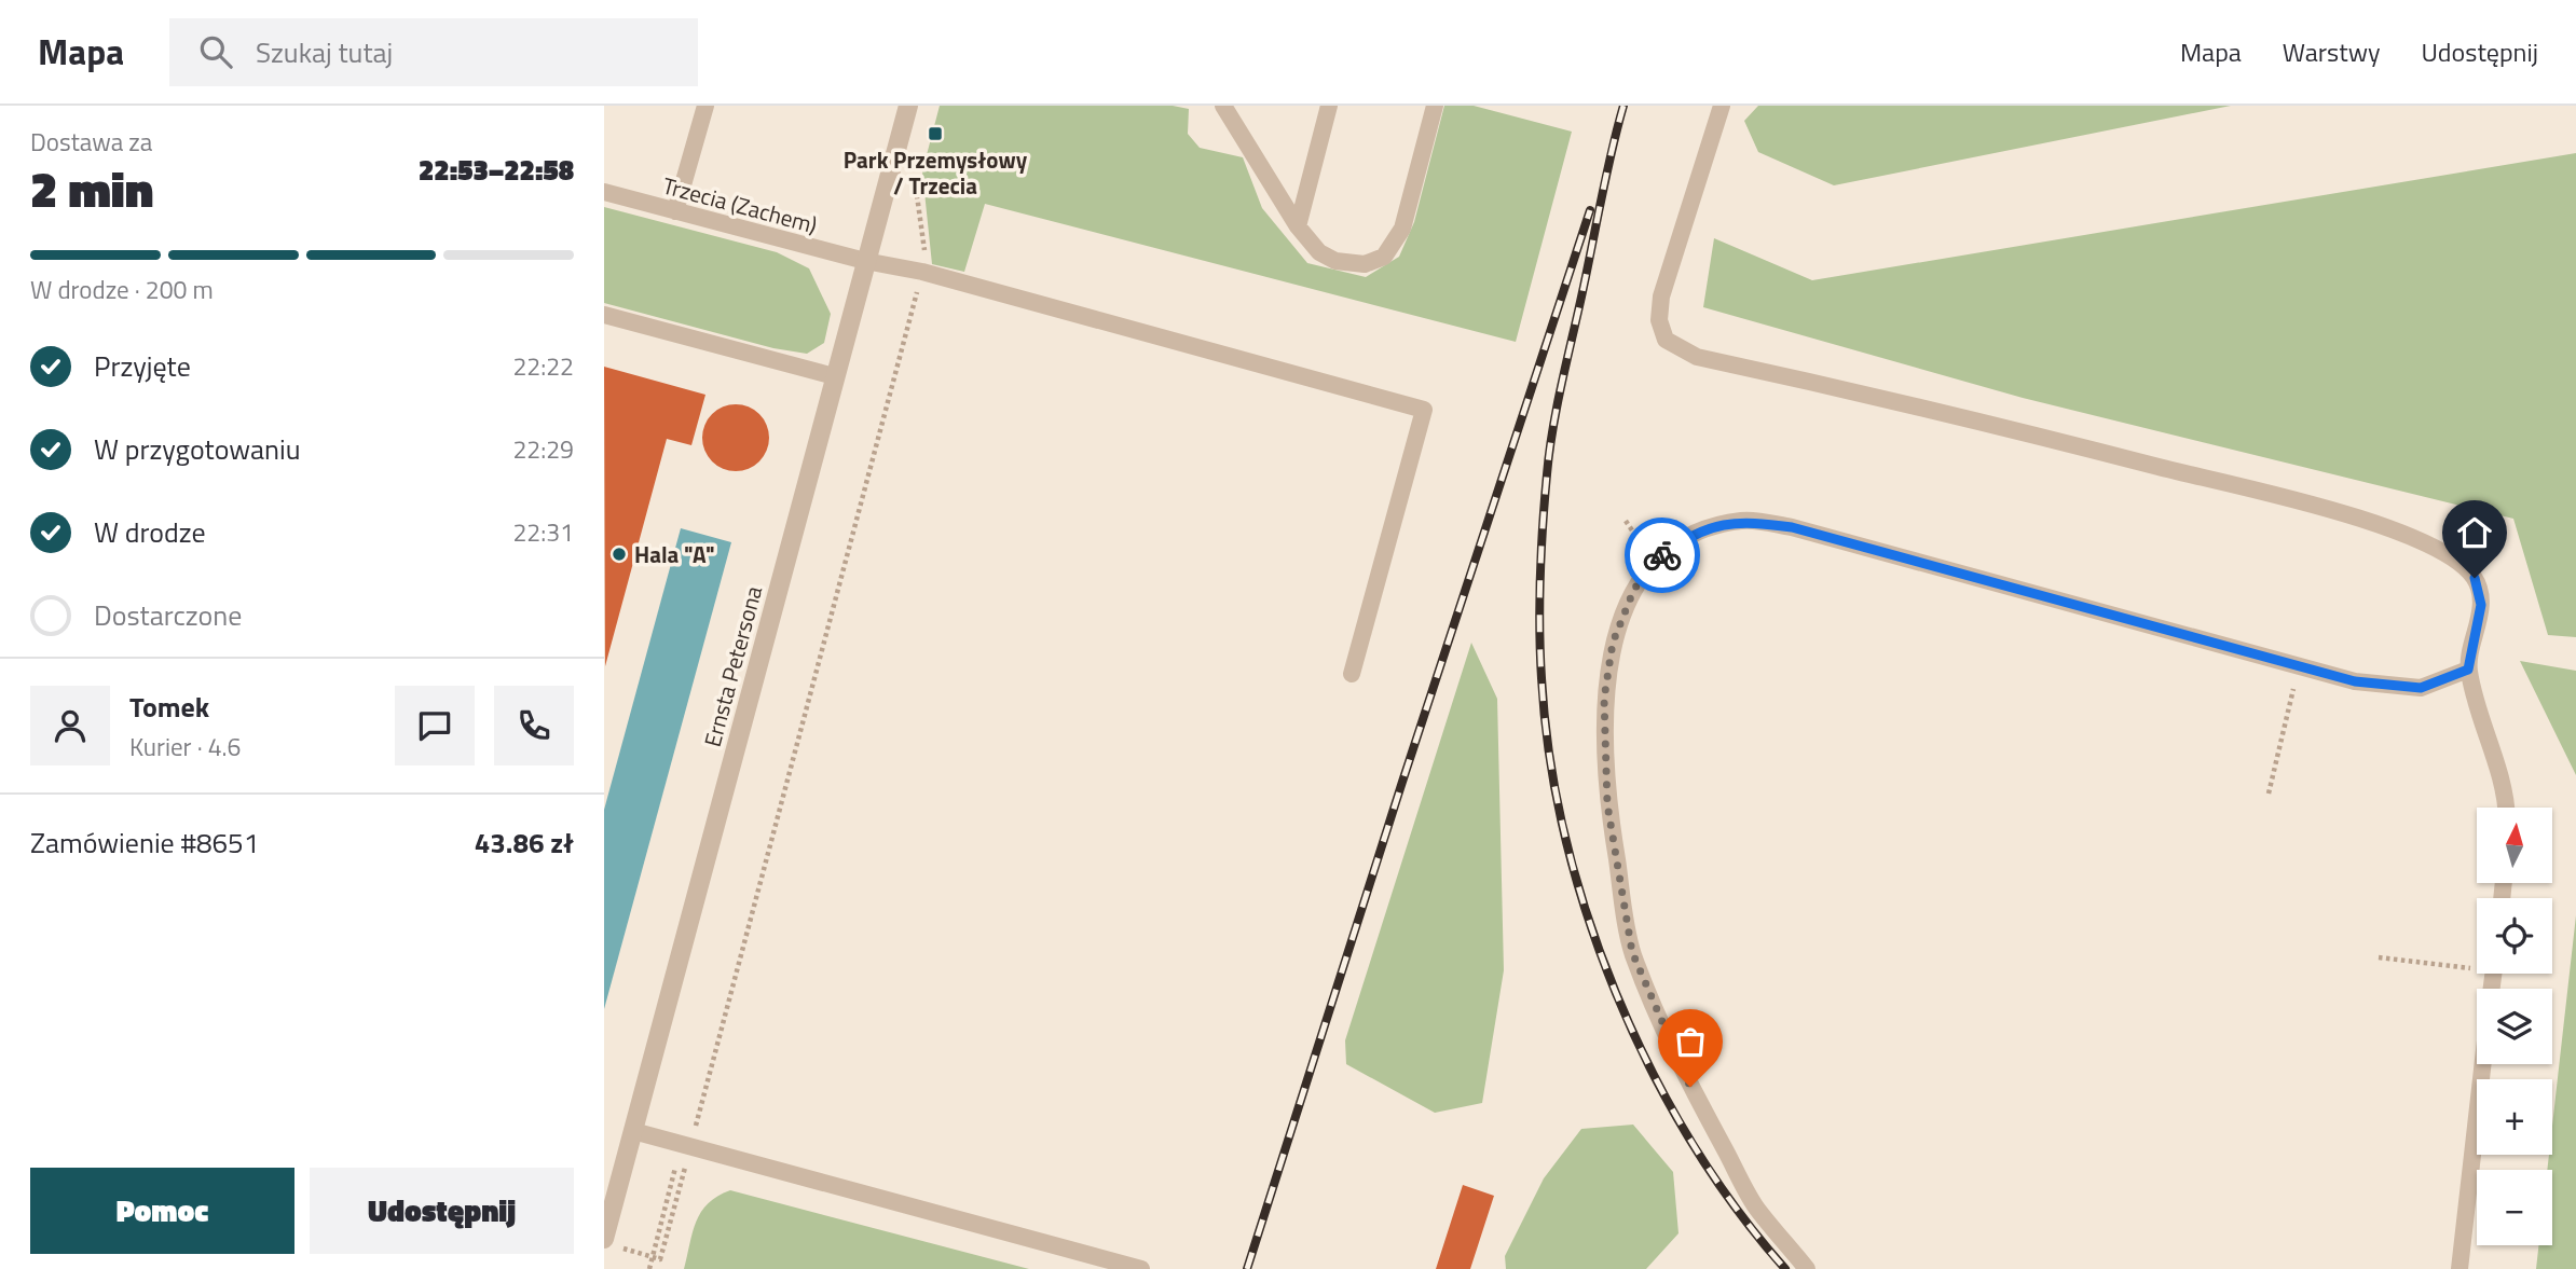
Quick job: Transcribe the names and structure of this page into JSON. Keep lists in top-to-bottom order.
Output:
{
  "streets": {
    "street": ["Ernsta Petersona"],
    "lane": ["Trzecia (Zachem)"]
  },
  "crossings": [
    ["Trzecia (Zachem)", "Ernsta Petersona"]
  ],
  "places": {
    "transit": ["Park Przemysłowy / Trzecia"],
    "other": ["Hala \"A\""]
  },
  "north": "top",
  "page": {
    "header": "Mapa",
    "search": "Szukaj tutaj",
    "nav": ["Mapa", "Warstwy", "Udostępnij"],
    "heading": ["2 min", "Dostawa za", "22:53–22:58"],
    "panel": [
      "Tomek",
      "Kurier · 4.6",
      "Zamówienie #8651",
      "43.86 zł"
    ],
    "bar": "W drodze · 200 m",
    "list": [
      ["Przyjęte", "22:22"],
      ["W przygotowaniu", "22:29"],
      ["W drodze", "22:31"],
      "Dostarczone"
    ],
    "map_buttons": ["+", "−"],
    "buttons": ["Pomoc", "Udostępnij"]
  }
}
